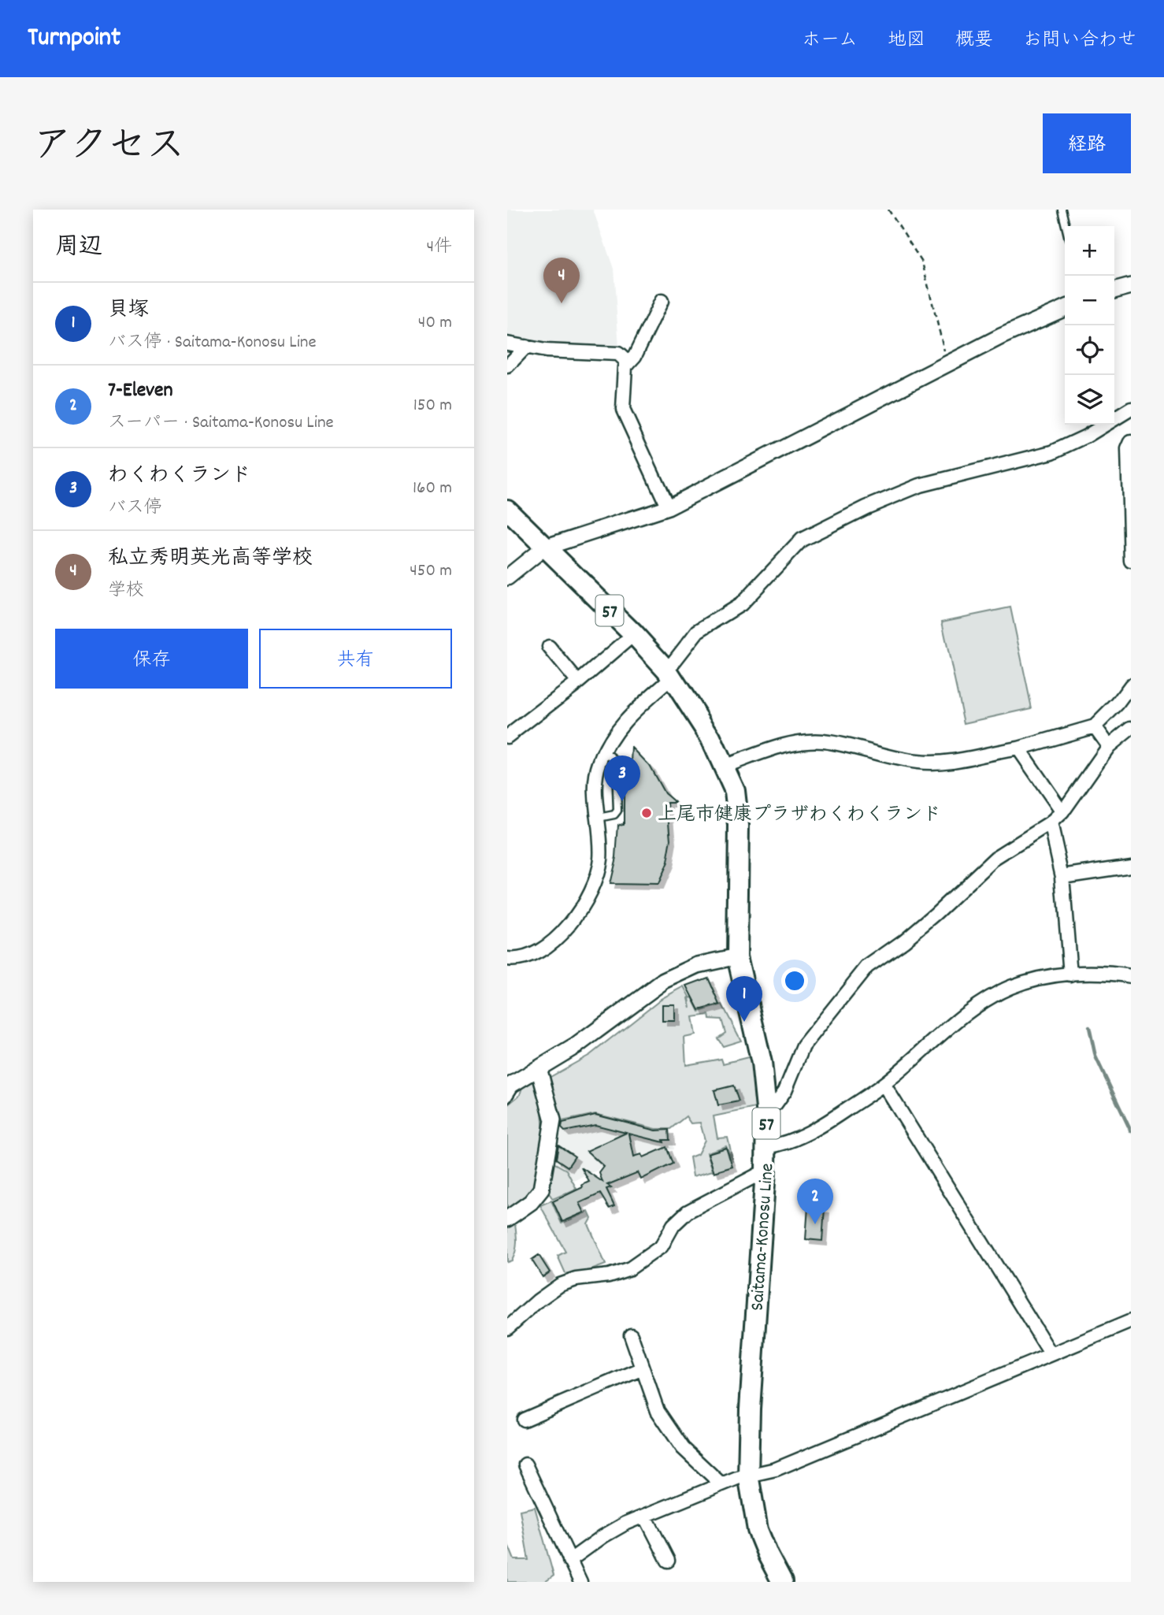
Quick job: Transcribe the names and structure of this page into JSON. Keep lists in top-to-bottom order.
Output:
{
  "streets": {
    "main road": ["57", "Saitama-Konosu Line"]
  },
  "places": ["上尾市健康プラザわくわくランド"],
  "page": {
    "header": "Turnpoint",
    "nav": [
      "ホーム",
      "地図",
      "概要",
      "お問い合わせ"
    ],
    "title": "アクセス",
    "buttons": [
      "経路",
      ["保存", "共有"]
    ],
    "heading": ["周辺", "4件"],
    "map_buttons": ["+", "−"],
    "pins": [
      "4",
      "3",
      "1",
      "2"
    ],
    "list": [
      {
        "mark": "1",
        "name": "貝塚",
        "note": "バス停 · Saitama-Konosu Line",
        "value": "40 m"
      },
      {
        "mark": "2",
        "name": "7-Eleven",
        "note": "スーパー · Saitama-Konosu Line",
        "value": "150 m"
      },
      {
        "mark": "3",
        "name": "わくわくランド",
        "note": "バス停",
        "value": "160 m"
      },
      {
        "mark": "4",
        "name": "私立秀明英光高等学校",
        "note": "学校",
        "value": "450 m"
      }
    ]
  }
}
